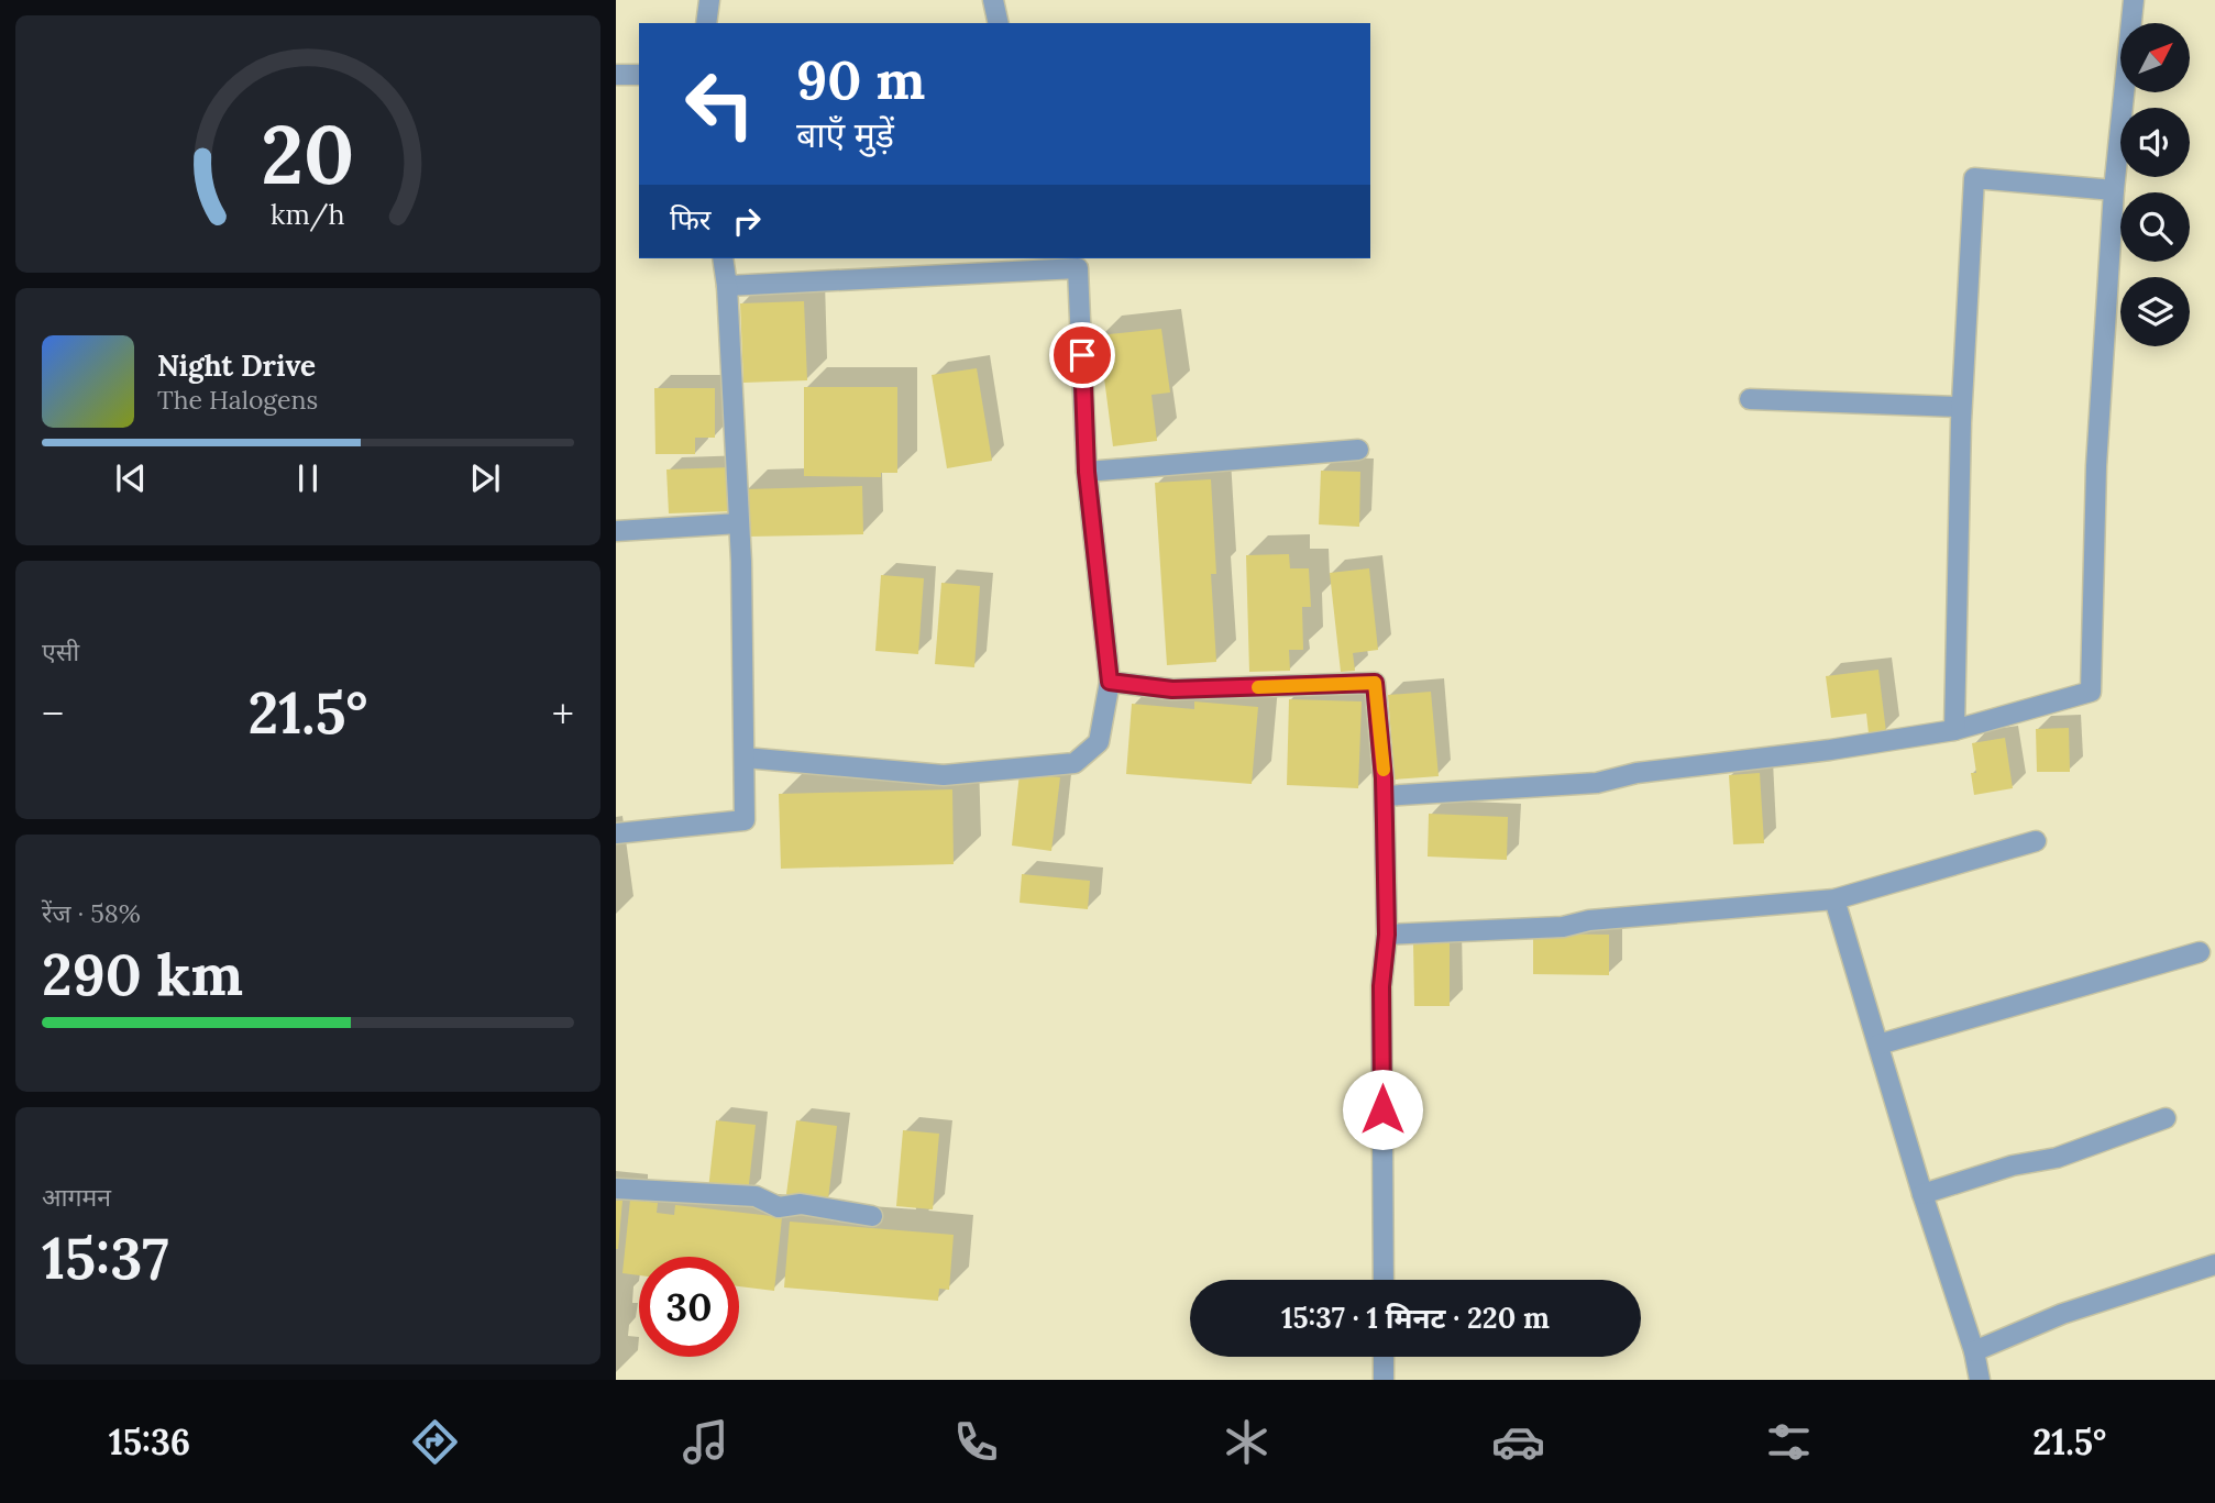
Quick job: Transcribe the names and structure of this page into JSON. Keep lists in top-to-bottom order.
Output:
{
  "north": "top right",
  "page": {
    "turn": ["90 m", "बाएँ मुड़ें"],
    "then": "फिर",
    "song": ["Night Drive", "The Halogens"],
    "tile": [
      "एसी",
      ["रेंज · 58%", "290 km"],
      ["आगमन", "15:37"]
    ],
    "heat": ["−", "21.5°", "+"],
    "limit": "30",
    "trip": "15:37 · 1 मिनट · 220 m",
    "tabs": ["15:36", "21.5°"],
    "gauge": ["20", "km/h"]
  }
}
